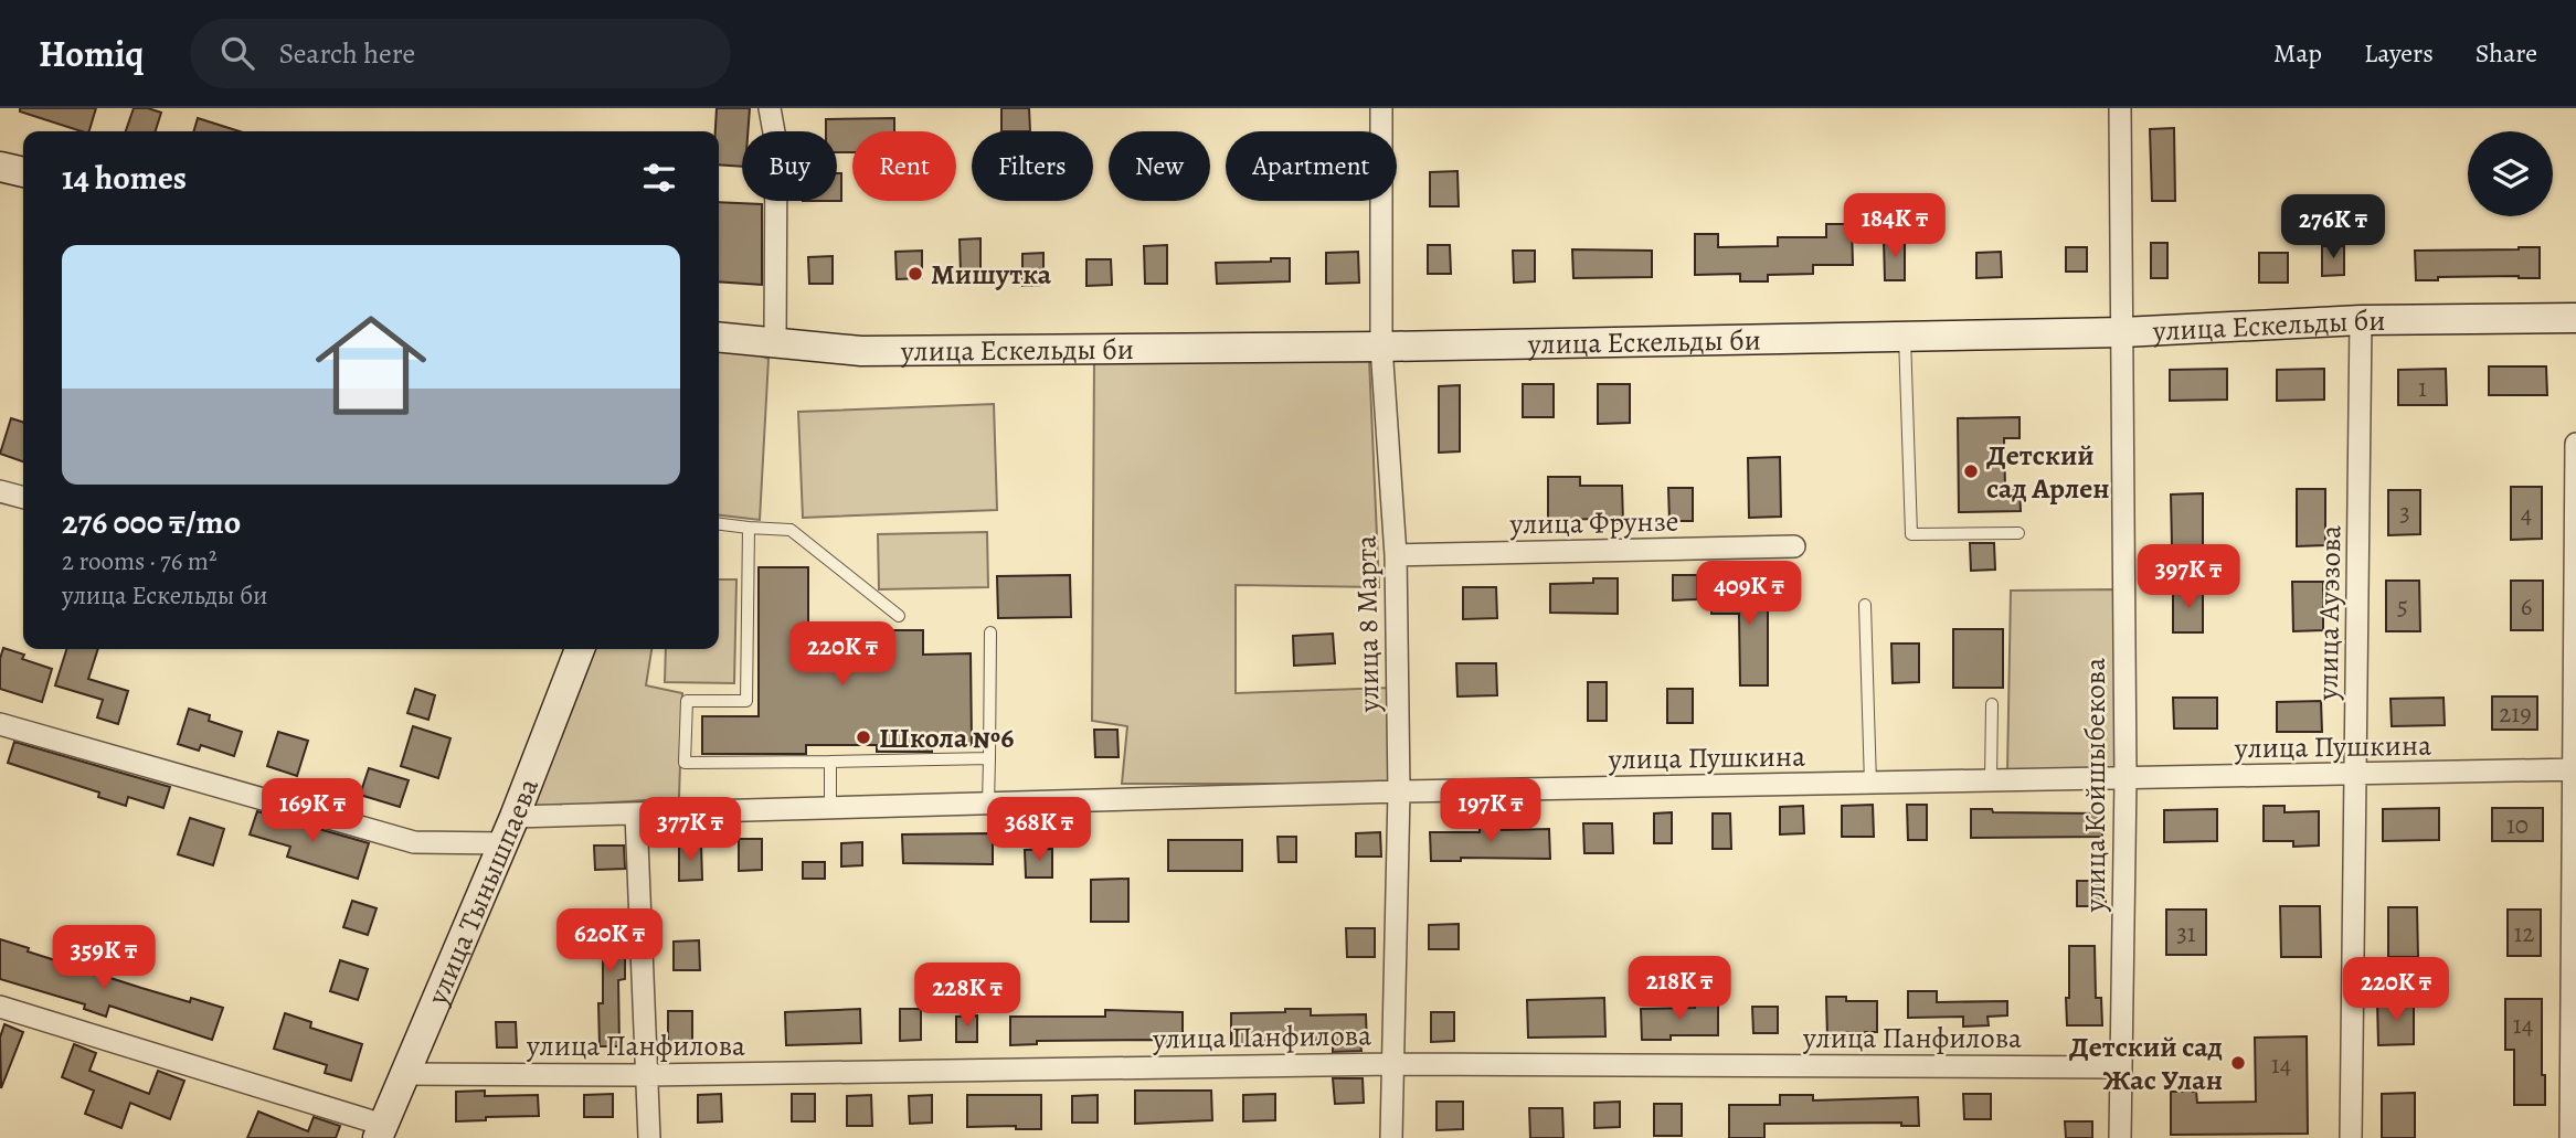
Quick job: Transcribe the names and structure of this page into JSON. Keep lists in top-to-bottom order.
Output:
{
  "streets": {
    "street": [
      "улица Ескельды би",
      "улица Фрунзе",
      "улица Ауэзова",
      "улица 8 Марта",
      "улица Пушкина",
      "улица Койшыбекова",
      "улица Тынышпаева",
      "улица Панфилова"
    ]
  },
  "crossings": [
    ["улица Ескельды би", "улица Ауэзова"],
    ["улица Ескельды би", "улица 8 Марта"],
    ["улица Ескельды би", "улица Койшыбекова"],
    ["улица Фрунзе", "улица 8 Марта"],
    ["улица Ауэзова", "улица Пушкина"],
    ["улица 8 Марта", "улица Пушкина"],
    ["улица 8 Марта", "улица Панфилова"],
    ["улица Пушкина", "улица Койшыбекова"],
    ["улица Пушкина", "улица Тынышпаева"],
    ["улица Койшыбекова", "улица Панфилова"],
    ["улица Тынышпаева", "улица Панфилова"]
  ],
  "places": [
    "Мишутка",
    "Детский сад Арлен",
    "Школа №6",
    "Детский сад Жас Улан"
  ],
  "house_numbers": [
    "1",
    "3",
    "4",
    "5",
    "6",
    "219",
    "10",
    "31",
    "12",
    "14",
    "14"
  ],
  "page": {
    "header": "Homiq",
    "search": "Search here",
    "nav": ["Map", "Layers", "Share"],
    "chip": [
      "Buy",
      "Rent",
      "Filters",
      "New",
      "Apartment"
    ],
    "heading": "14 homes",
    "price": [
      "184K ₸",
      "276K ₸",
      "397K ₸",
      "409K ₸",
      "220K ₸",
      "169K ₸",
      "197K ₸",
      "377K ₸",
      "368K ₸",
      "620K ₸",
      "359K ₸",
      "218K ₸",
      "220K ₸",
      "228K ₸"
    ],
    "list": [
      {
        "name": "276 000 ₸/mo",
        "note": "2 rooms · 76 m² · улица Ескельды би"
      }
    ]
  }
}
